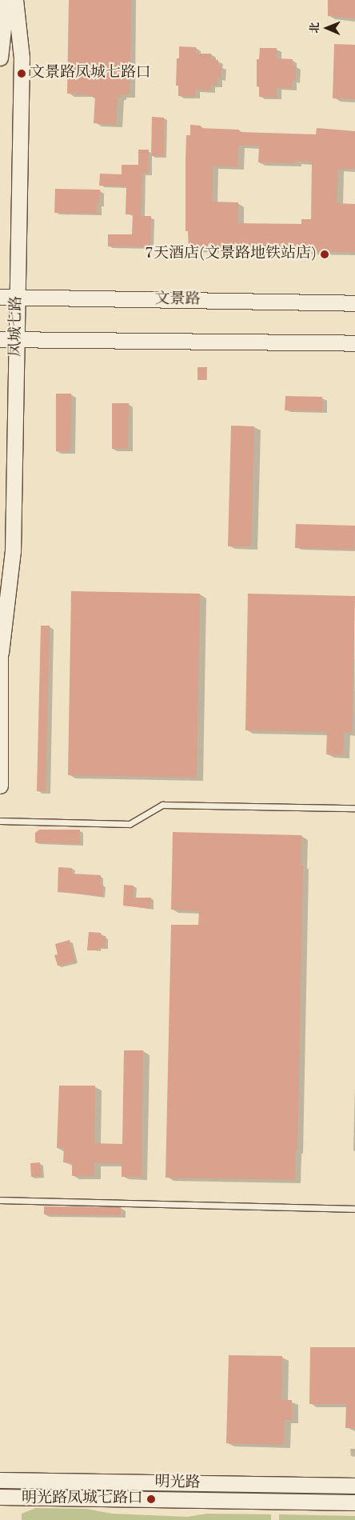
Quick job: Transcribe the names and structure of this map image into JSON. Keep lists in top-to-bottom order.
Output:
{
  "streets": {
    "main road": ["文景路", "凤城七路", "明光路"]
  },
  "crossings": [
    ["文景路", "凤城七路"]
  ],
  "places": ["文景路凤城七路口", "7天酒店(文景路地铁站店)", "明光路凤城七路口"],
  "north": "left"
}
